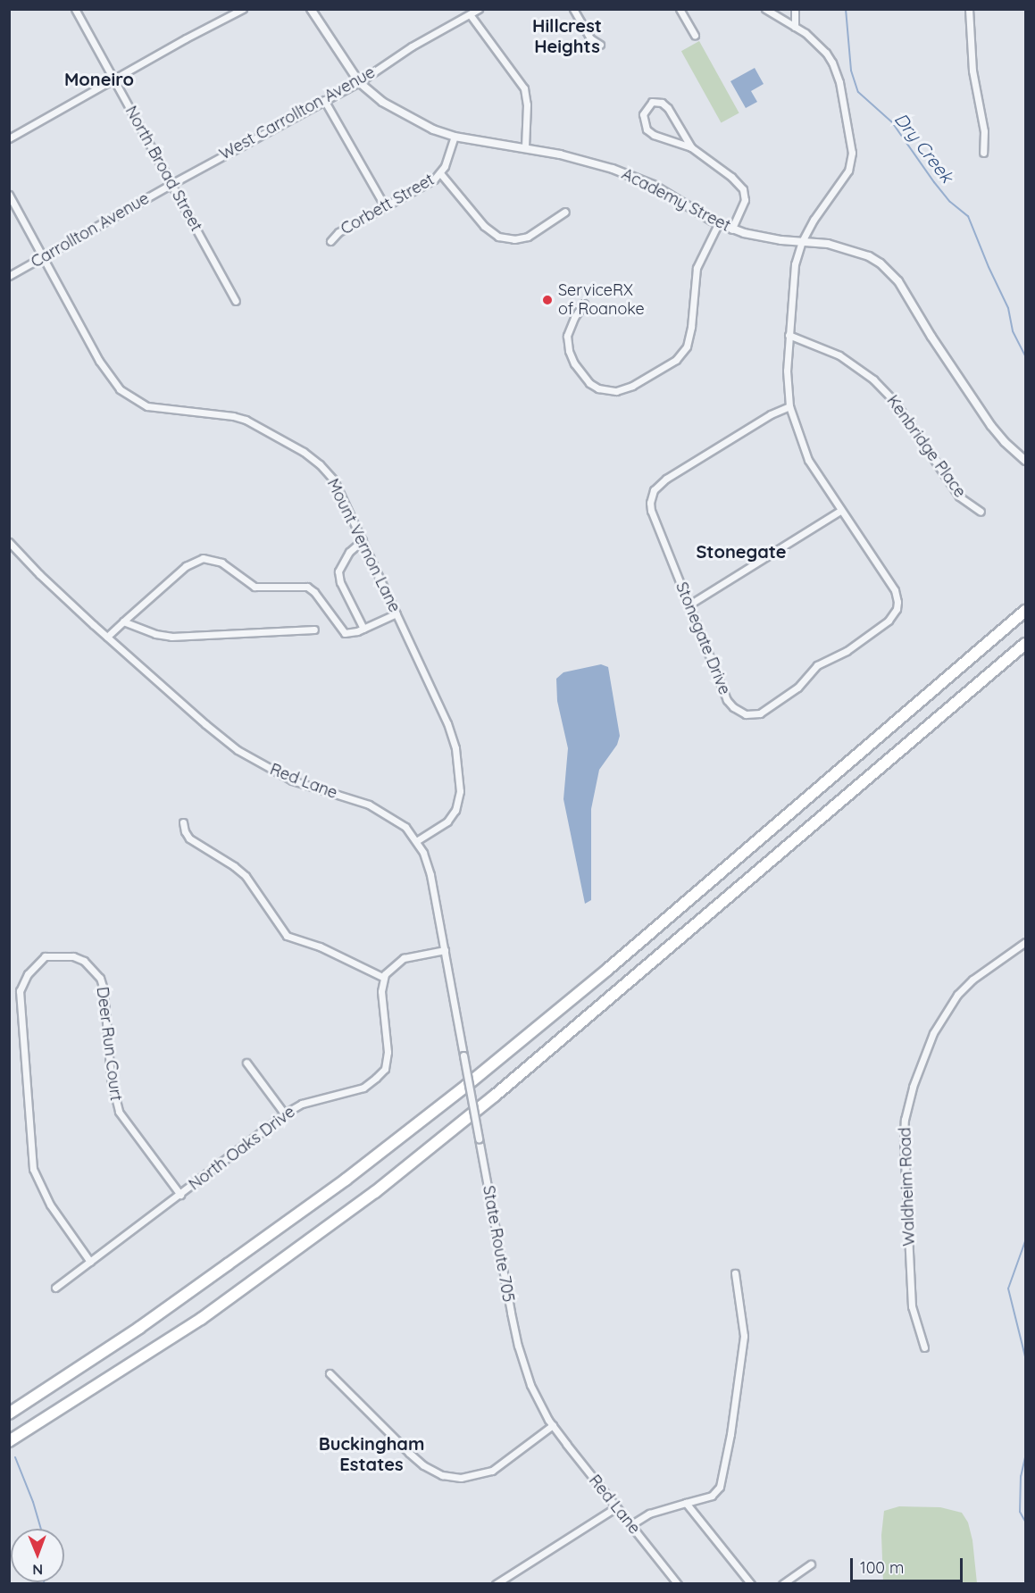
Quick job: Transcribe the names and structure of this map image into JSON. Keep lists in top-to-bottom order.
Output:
{
  "streets": {
    "street": [
      "West Carrollton Avenue",
      "North Broad Street",
      "Academy Street",
      "Corbett Street",
      "Carrollton Avenue",
      "Kenbridge Place",
      "Mount Vernon Lane",
      "Stonegate Drive",
      "Red Lane",
      "Deer Run Court",
      "North Oaks Drive",
      "Waldheim Road",
      "State Route 705"
    ]
  },
  "crossings": [
    ["West Carrollton Avenue", "North Broad Street"],
    ["West Carrollton Avenue", "Academy Street"],
    ["West Carrollton Avenue", "Carrollton Avenue"],
    ["North Broad Street", "Carrollton Avenue"],
    ["Academy Street", "Corbett Street"],
    ["Academy Street", "Stonegate Drive"],
    ["Carrollton Avenue", "Mount Vernon Lane"],
    ["Kenbridge Place", "Stonegate Drive"],
    ["Mount Vernon Lane", "Red Lane"],
    ["Red Lane", "State Route 705"],
    ["Deer Run Court", "North Oaks Drive"]
  ],
  "districts": [
    "Hillcrest Heights",
    "Moneiro",
    "Stonegate",
    "Buckingham Estates"
  ],
  "water": ["Dry Creek"],
  "places": ["ServiceRX of Roanoke"],
  "scale_bar": "100 m",
  "north": "bottom"
}
